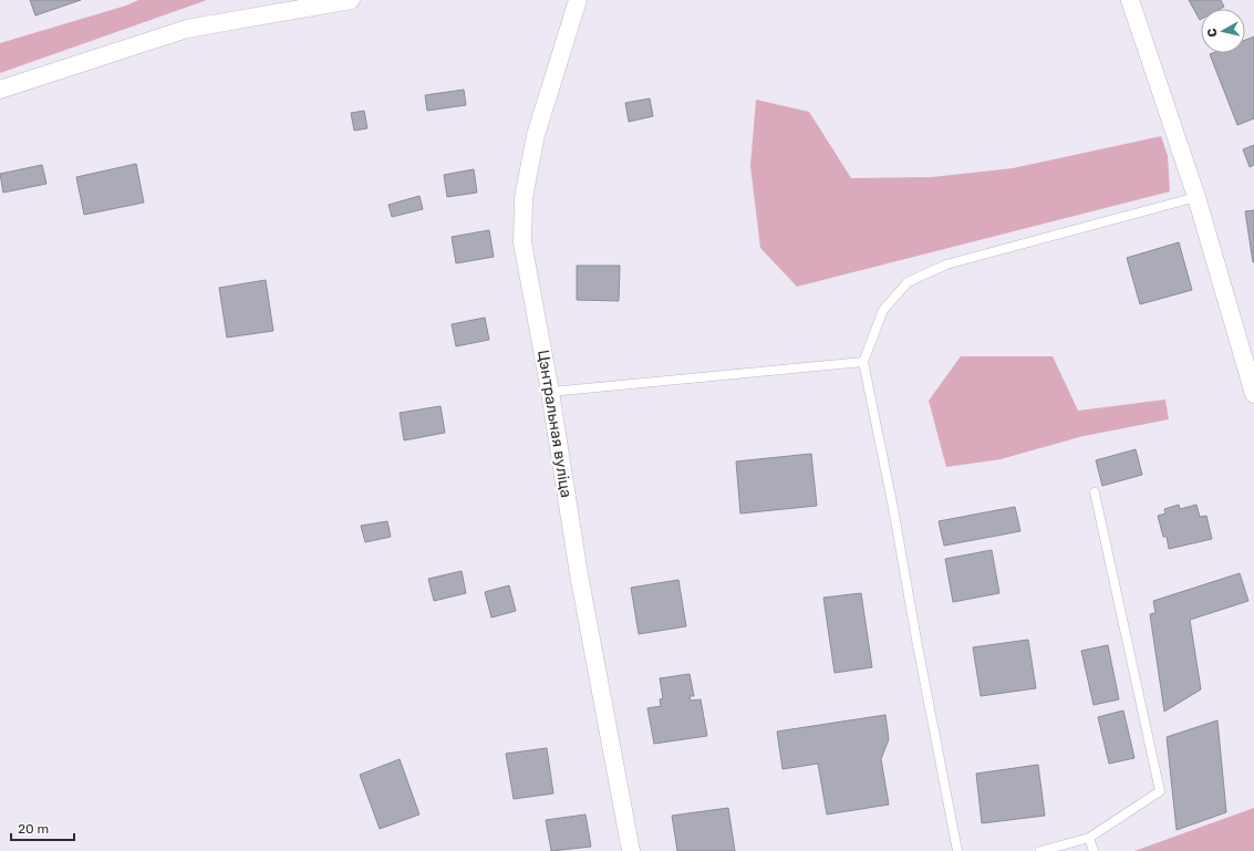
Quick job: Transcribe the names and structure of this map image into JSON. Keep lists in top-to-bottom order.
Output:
{
  "streets": {
    "street": ["Цэнтральная вуліца"]
  },
  "scale_bar": "20 m",
  "north": "left"
}
